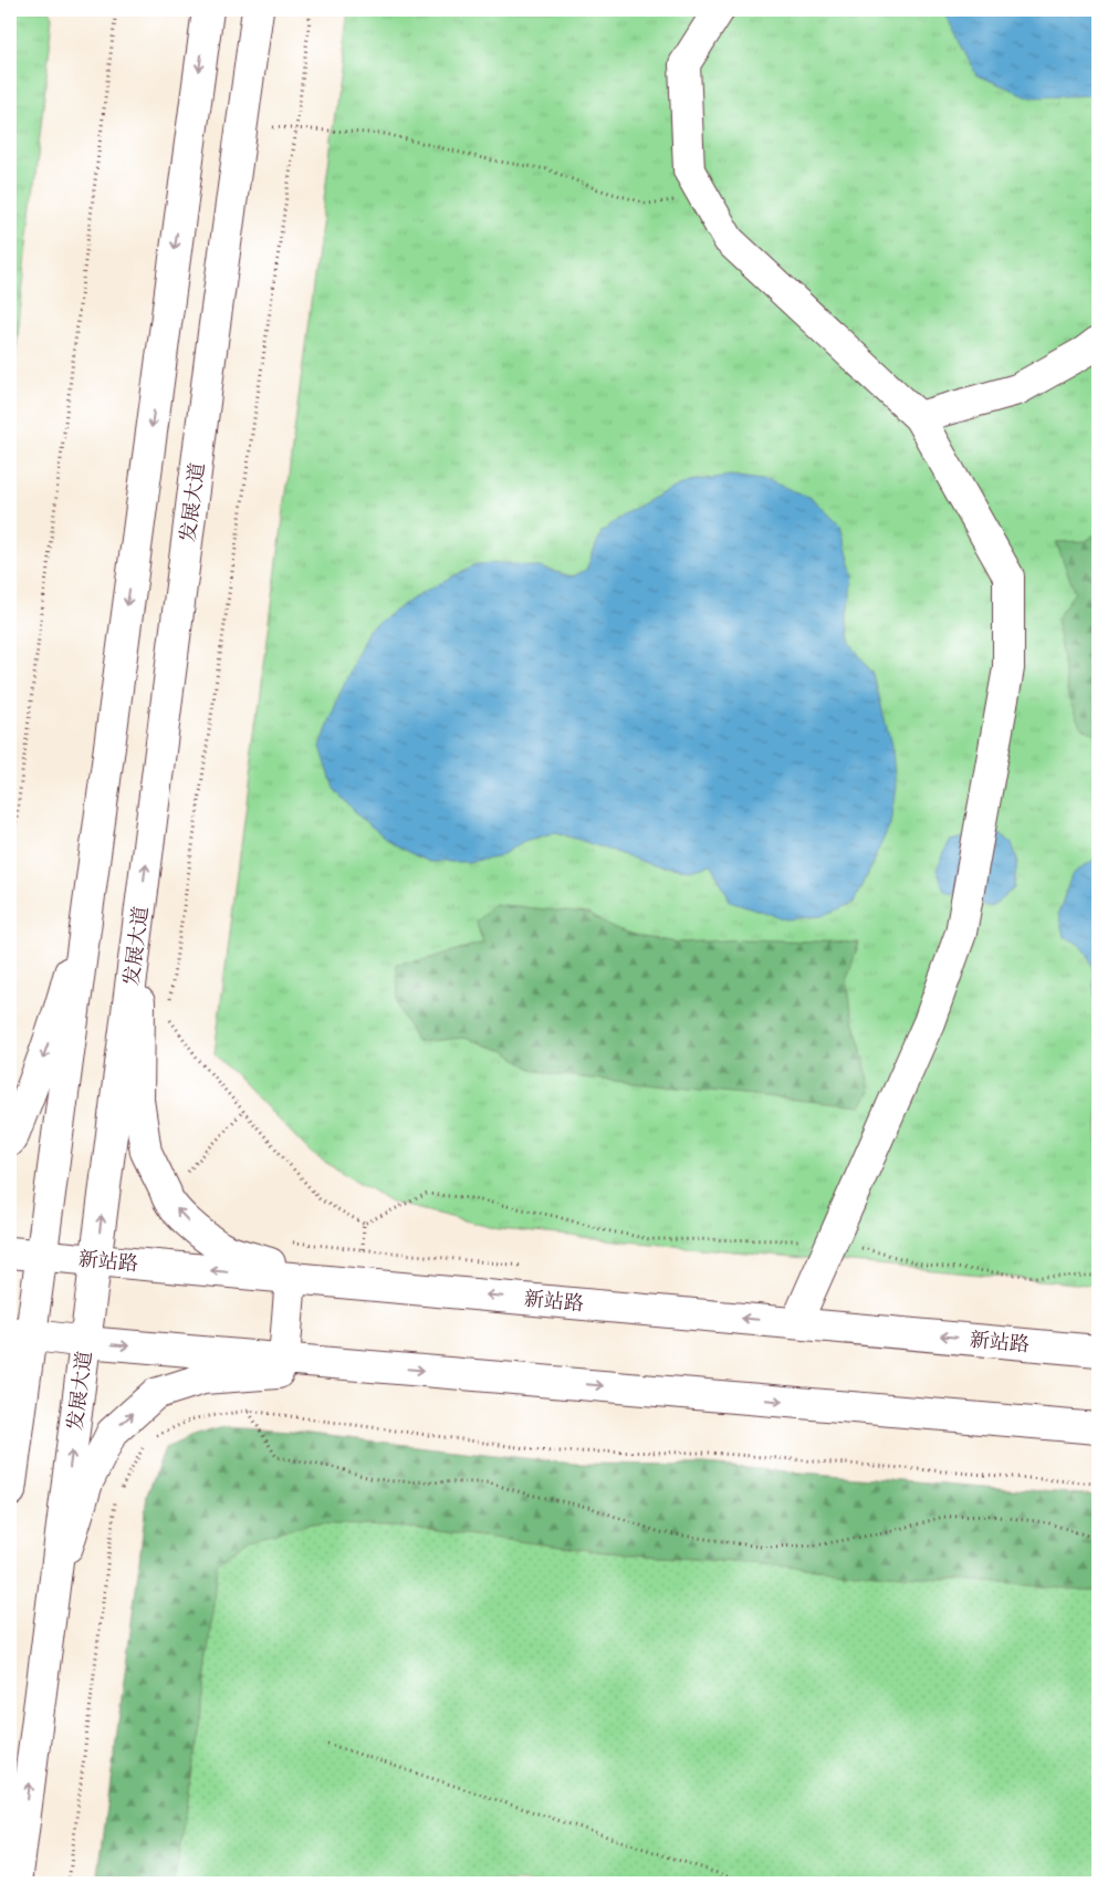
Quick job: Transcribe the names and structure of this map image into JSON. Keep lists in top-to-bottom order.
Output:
{
  "streets": {
    "street": ["发展大道", "新站路"]
  },
  "crossings": [
    ["发展大道", "新站路"]
  ]
}
